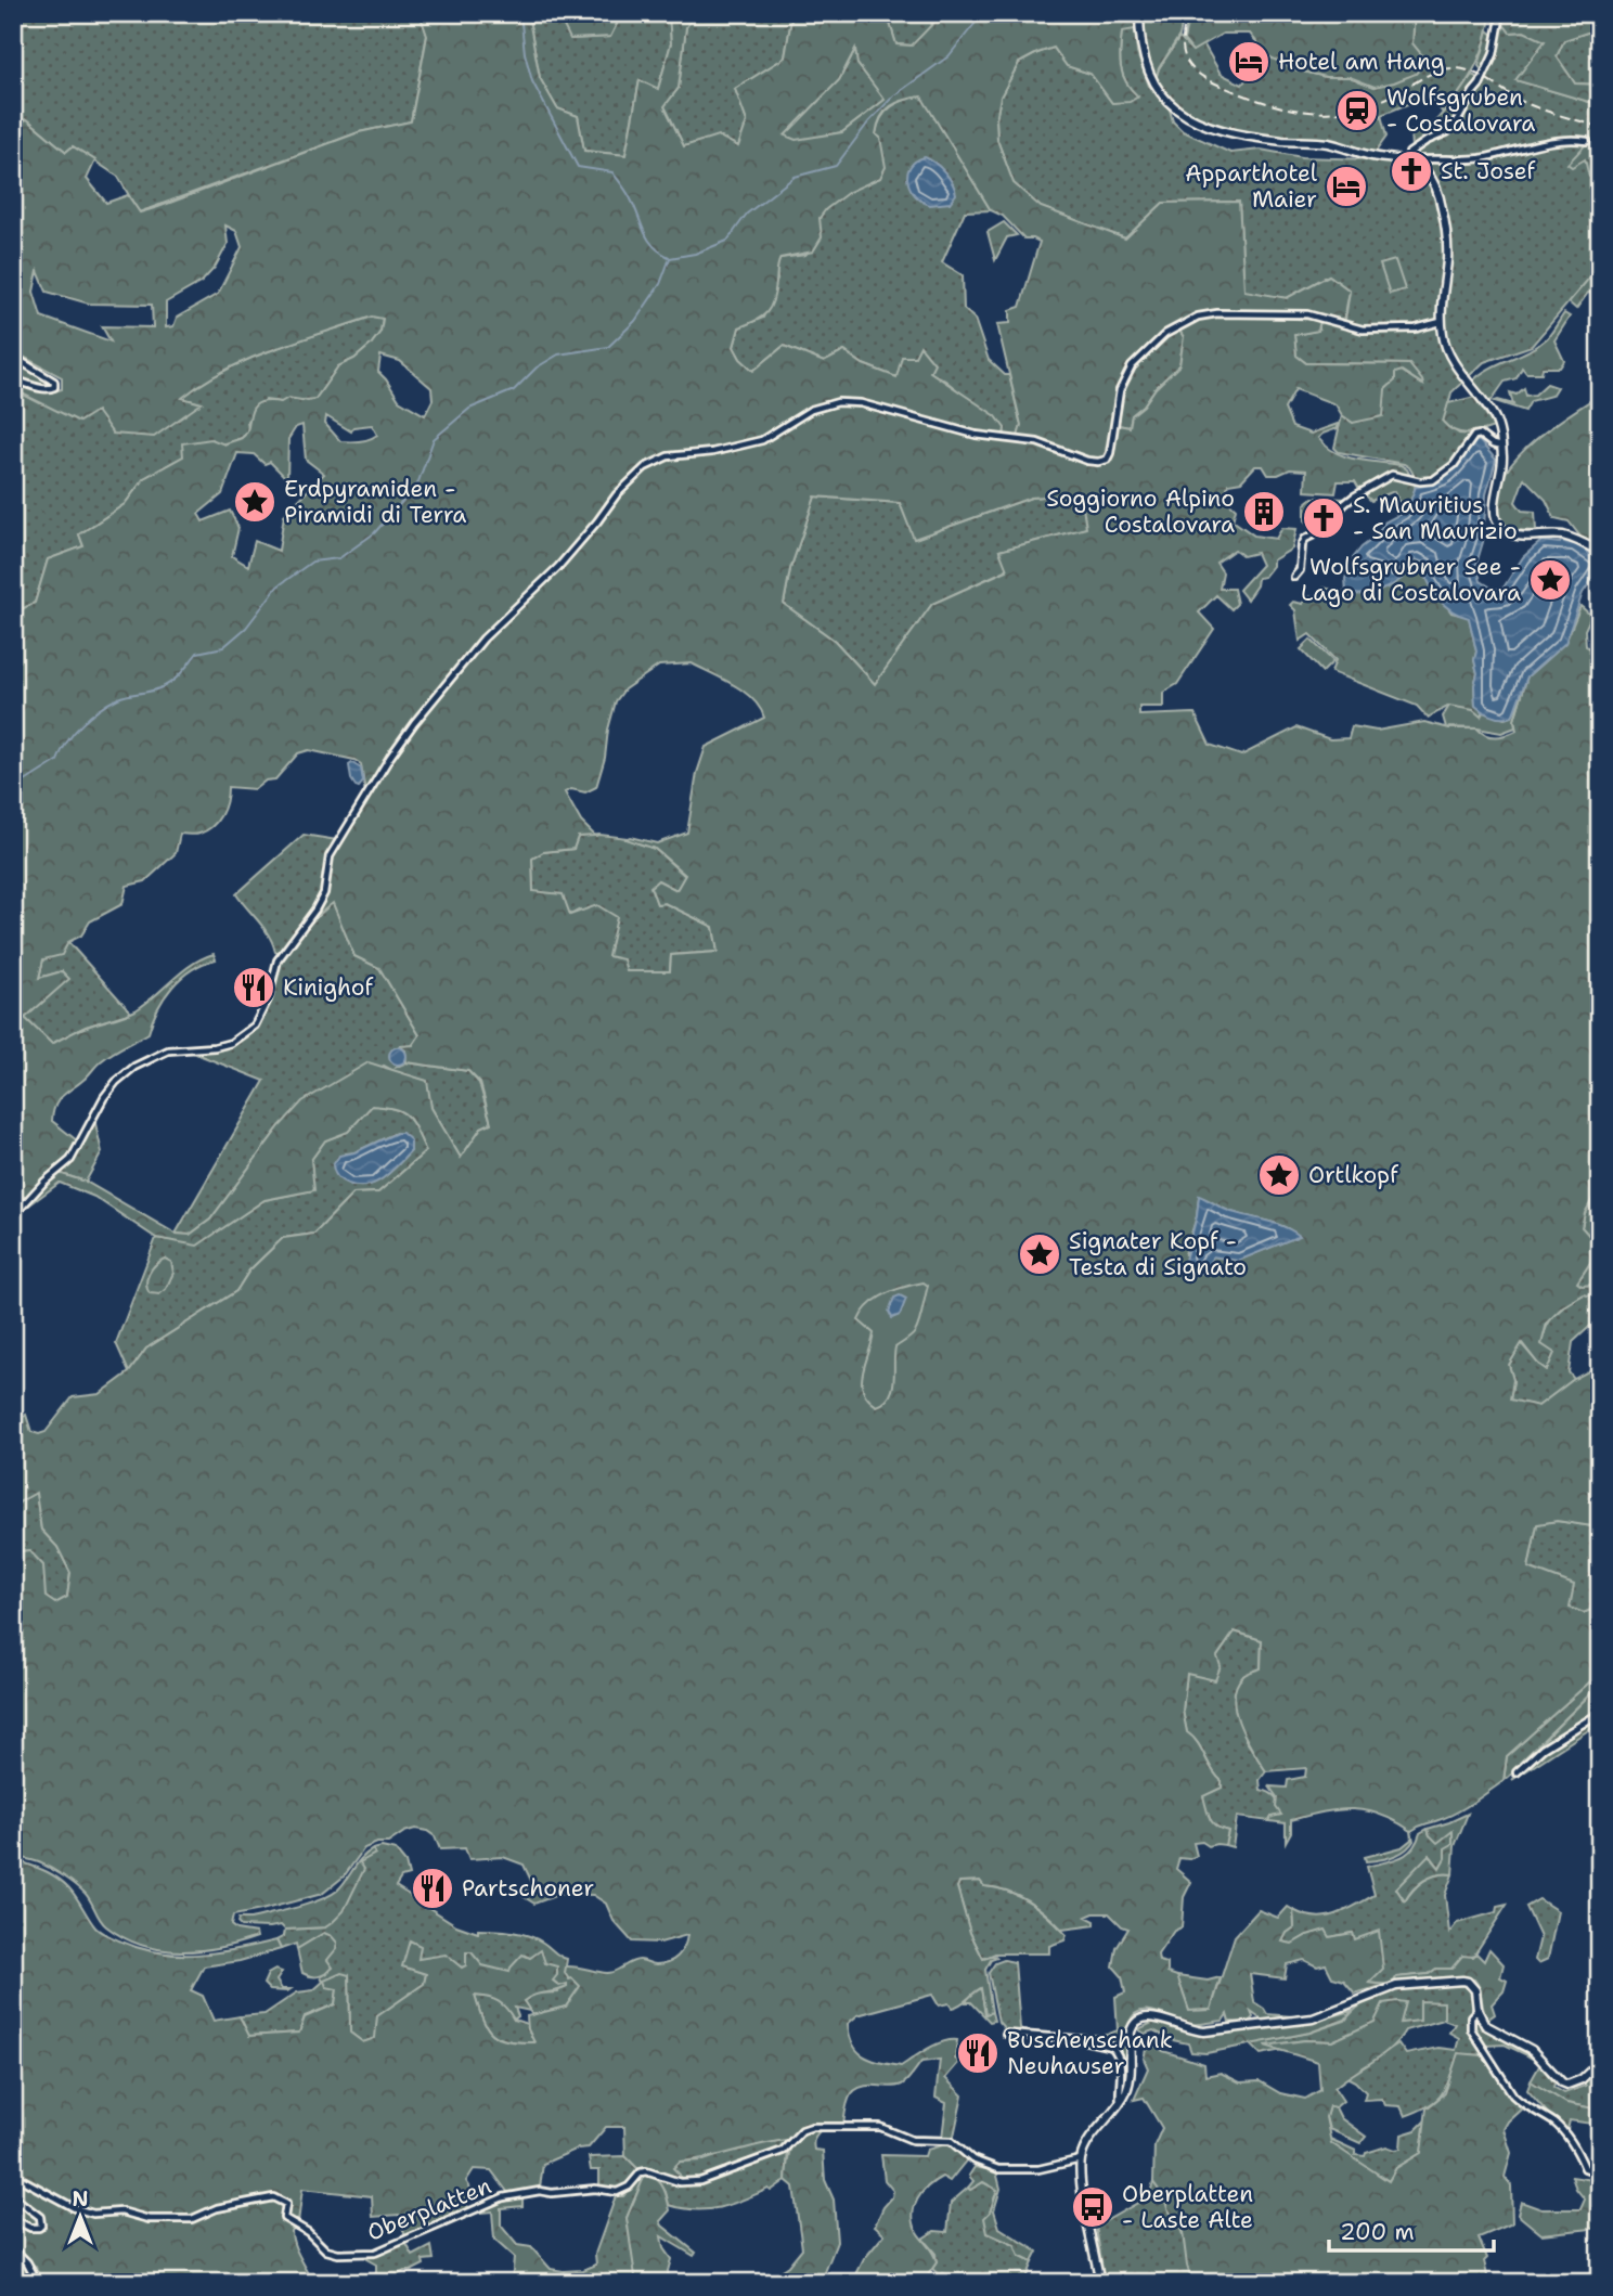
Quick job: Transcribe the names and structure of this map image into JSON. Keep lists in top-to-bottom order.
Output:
{
  "streets": {
    "street": ["Oberplatten"]
  },
  "places": {
    "hotel": ["Hotel am Hang", "Apparthotel Maier"],
    "station": ["Wolfsgruben - Costalovara"],
    "church": ["St. Josef", "S. Mauritius - San Maurizio"],
    "place": [
      "Erdpyramiden - Piramidi di Terra",
      "Wolfsgrubner See - Lago di Costalovara",
      "Ortlkopf",
      "Signater Kopf - Testa di Signato"
    ],
    "building": ["Soggiorno Alpino Costalovara"],
    "restaurant": ["Kinighof", "Partschoner", "Buschenschank Neuhauser"],
    "bus stop": ["Oberplatten - Laste Alte"]
  },
  "scale_bar": "200 m",
  "north": "top"
}
